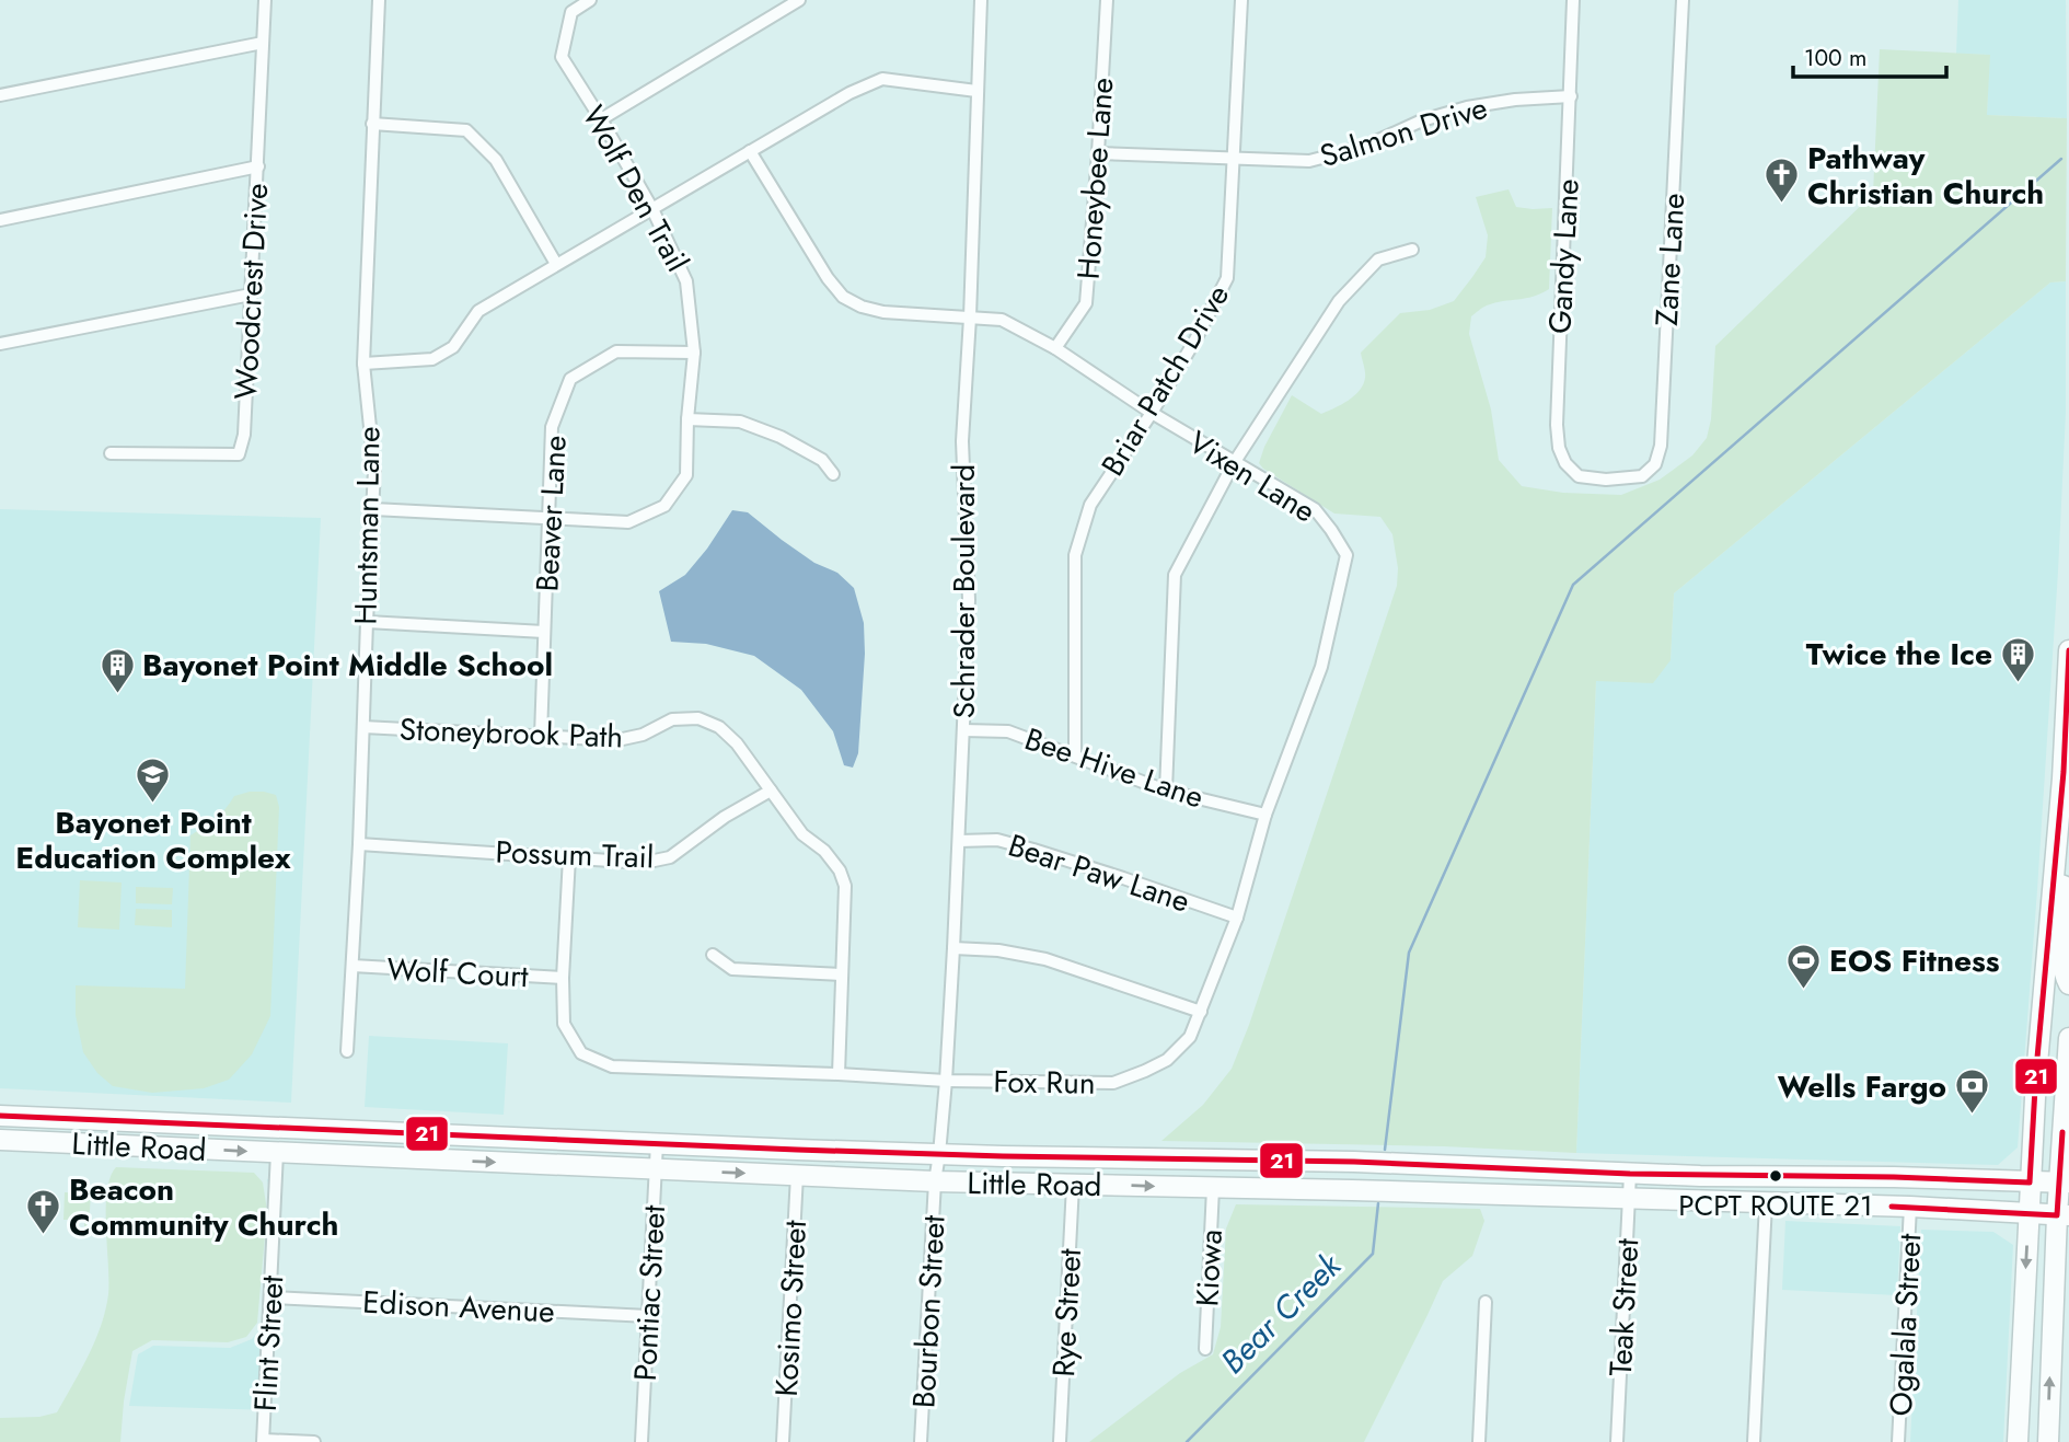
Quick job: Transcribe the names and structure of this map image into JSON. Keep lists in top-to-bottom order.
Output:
{
  "streets": {
    "main road": ["Little Road"],
    "street": [
      "Salmon Drive",
      "Honeybee Lane",
      "Wolf Den Trail",
      "Gandy Lane",
      "Zane Lane",
      "Woodcrest Drive",
      "Briar Patch Drive",
      "Vixen Lane",
      "Beaver Lane",
      "Huntsman Lane",
      "Schrader Boulevard",
      "Stoneybrook Path",
      "Bee Hive Lane",
      "Possum Trail",
      "Bear Paw Lane",
      "Wolf Court",
      "Fox Run",
      "Kiowa",
      "Pontiac Street",
      "Edison Avenue",
      "Teak Street",
      "Kosimo Street",
      "Bourbon Street",
      "Rye Street",
      "Ogalala Street",
      "Flint Street"
    ]
  },
  "crossings": [
    ["Salmon Drive", "Honeybee Lane"],
    ["Salmon Drive", "Gandy Lane"],
    ["Salmon Drive", "Briar Patch Drive"],
    ["Honeybee Lane", "Vixen Lane"],
    ["Wolf Den Trail", "Beaver Lane"],
    ["Wolf Den Trail", "Huntsman Lane"],
    ["Gandy Lane", "Zane Lane"],
    ["Briar Patch Drive", "Vixen Lane"],
    ["Briar Patch Drive", "Bee Hive Lane"],
    ["Vixen Lane", "Schrader Boulevard"],
    ["Vixen Lane", "Fox Run"],
    ["Beaver Lane", "Stoneybrook Path"],
    ["Huntsman Lane", "Stoneybrook Path"],
    ["Huntsman Lane", "Possum Trail"],
    ["Huntsman Lane", "Wolf Court"],
    ["Schrader Boulevard", "Bee Hive Lane"],
    ["Schrader Boulevard", "Bear Paw Lane"],
    ["Schrader Boulevard", "Fox Run"],
    ["Schrader Boulevard", "Little Road"],
    ["Schrader Boulevard", "Bourbon Street"],
    ["Stoneybrook Path", "Possum Trail"],
    ["Stoneybrook Path", "Fox Run"],
    ["Bee Hive Lane", "Fox Run"],
    ["Possum Trail", "Fox Run"],
    ["Bear Paw Lane", "Fox Run"],
    ["Wolf Court", "Fox Run"],
    ["Little Road", "Kiowa"],
    ["Little Road", "Pontiac Street"],
    ["Little Road", "Teak Street"],
    ["Little Road", "Kosimo Street"],
    ["Little Road", "Bourbon Street"],
    ["Little Road", "Rye Street"],
    ["Little Road", "Ogalala Street"],
    ["Little Road", "Flint Street"],
    ["Pontiac Street", "Edison Avenue"],
    ["Edison Avenue", "Flint Street"]
  ],
  "water": ["Bear Creek"],
  "places": {
    "church": ["Pathway Christian Church", "Beacon Community Church"],
    "building": ["Twice the Ice", "Bayonet Point Middle School"],
    "school or university": ["Bayonet Point Education Complex"],
    "sports": ["EOS Fitness"],
    "bank": ["Wells Fargo"],
    "other": ["PCPT ROUTE 21"]
  },
  "lines": ["transit line 21"],
  "scale_bar": "100 m"
}
